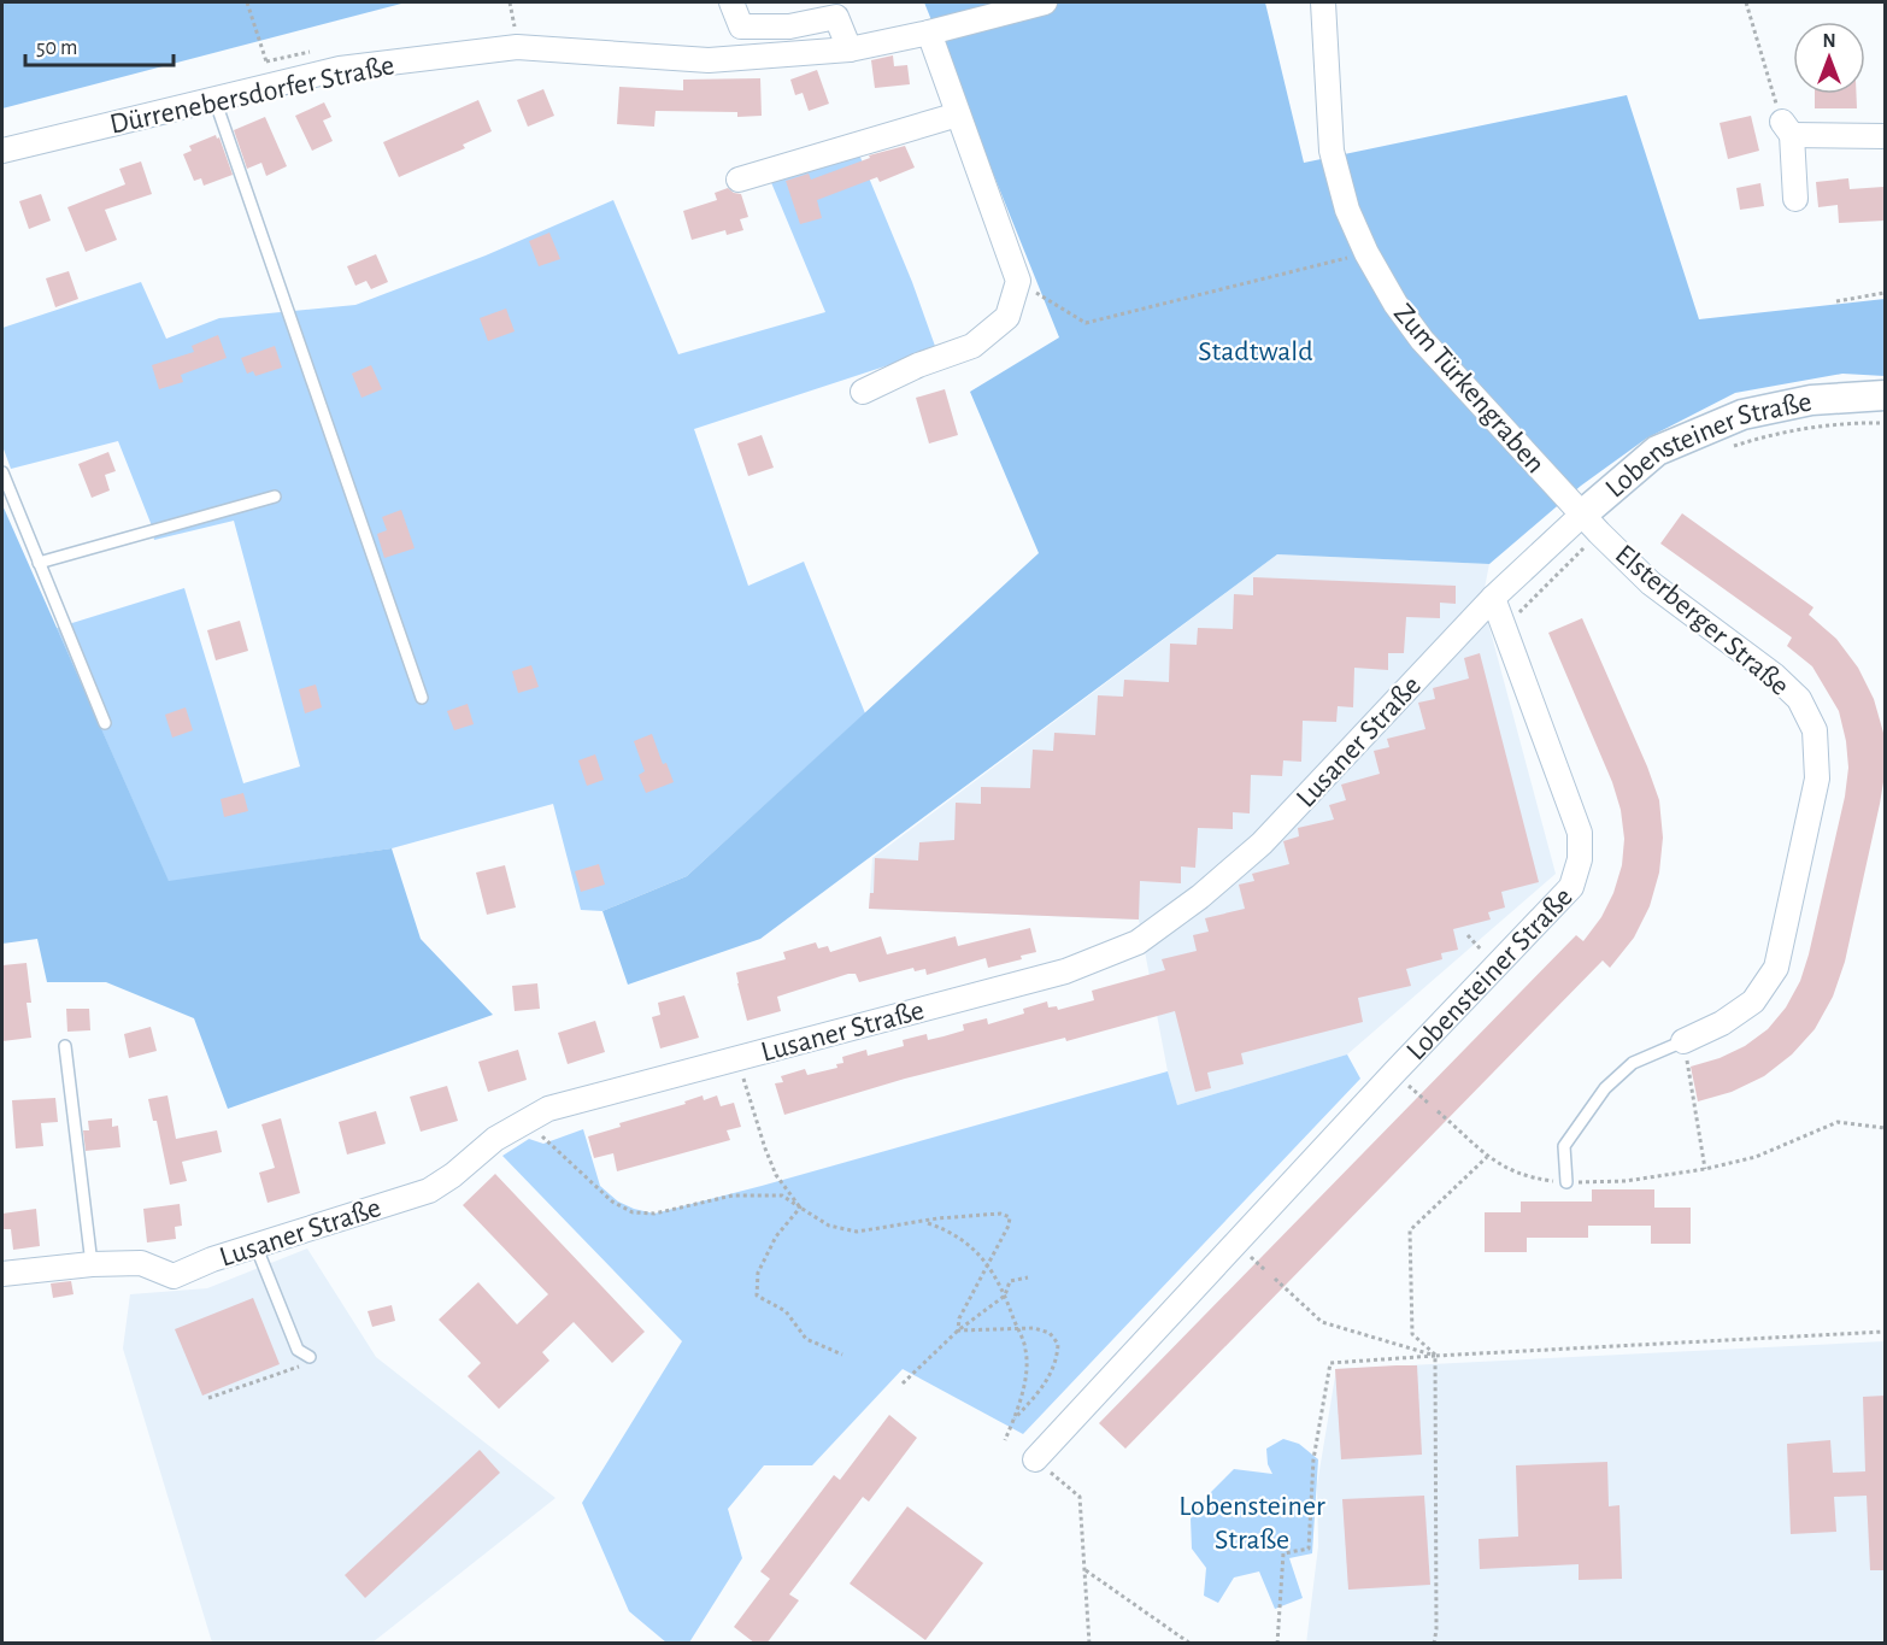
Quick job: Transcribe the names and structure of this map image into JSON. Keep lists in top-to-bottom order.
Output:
{
  "streets": {
    "street": [
      "Dürrenebersdorfer Straße",
      "Zum Türkengraben",
      "Lobensteiner Straße",
      "Elsterberger Straße",
      "Lusaner Straße"
    ]
  },
  "crossings": [
    ["Zum Türkengraben", "Lobensteiner Straße"],
    ["Zum Türkengraben", "Elsterberger Straße"],
    ["Lobensteiner Straße", "Elsterberger Straße"],
    ["Lobensteiner Straße", "Lusaner Straße"]
  ],
  "parks": ["Stadtwald", "Lobensteiner Straße"],
  "scale_bar": "50 m",
  "north": "top"
}
